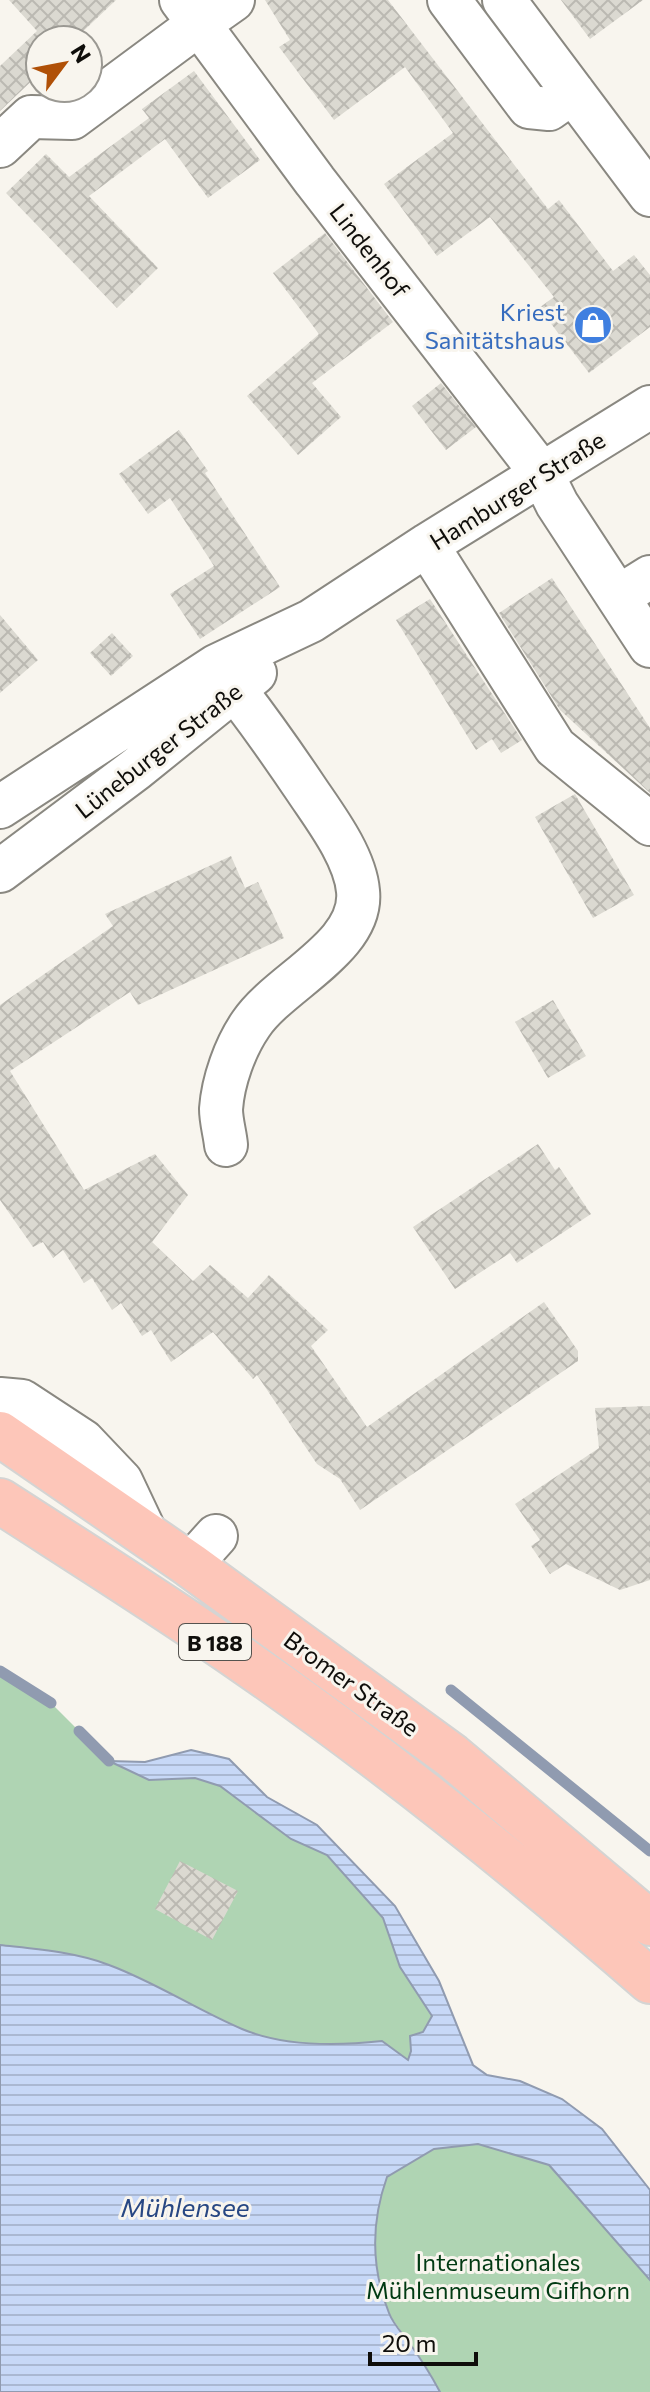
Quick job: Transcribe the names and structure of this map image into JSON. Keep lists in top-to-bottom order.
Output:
{
  "streets": {
    "main road": ["B 188", "Bromer Straße"],
    "street": ["Lindenhof", "Hamburger Straße", "Lüneburger Straße"]
  },
  "crossings": [
    ["Lindenhof", "Hamburger Straße"],
    ["Hamburger Straße", "Lüneburger Straße"]
  ],
  "water": ["Mühlensee"],
  "parks": ["Internationales Mühlenmuseum Gifhorn"],
  "places": {
    "shop": ["Kriest Sanitätshaus"]
  },
  "scale_bar": "20 m",
  "north": "top right"
}
